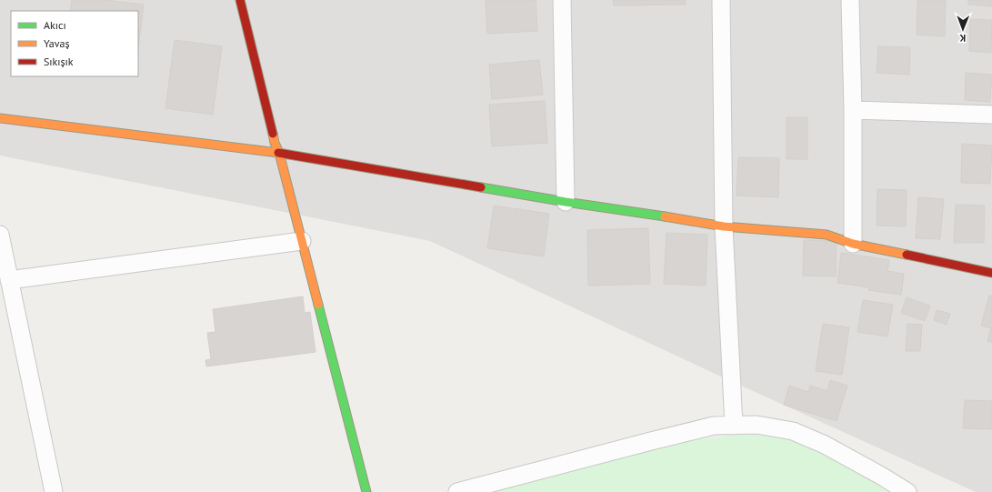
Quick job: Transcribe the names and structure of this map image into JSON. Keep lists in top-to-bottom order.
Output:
{
  "legend": ["Akıcı", "Yavaş", "Sıkışık"],
  "north": "bottom"
}
